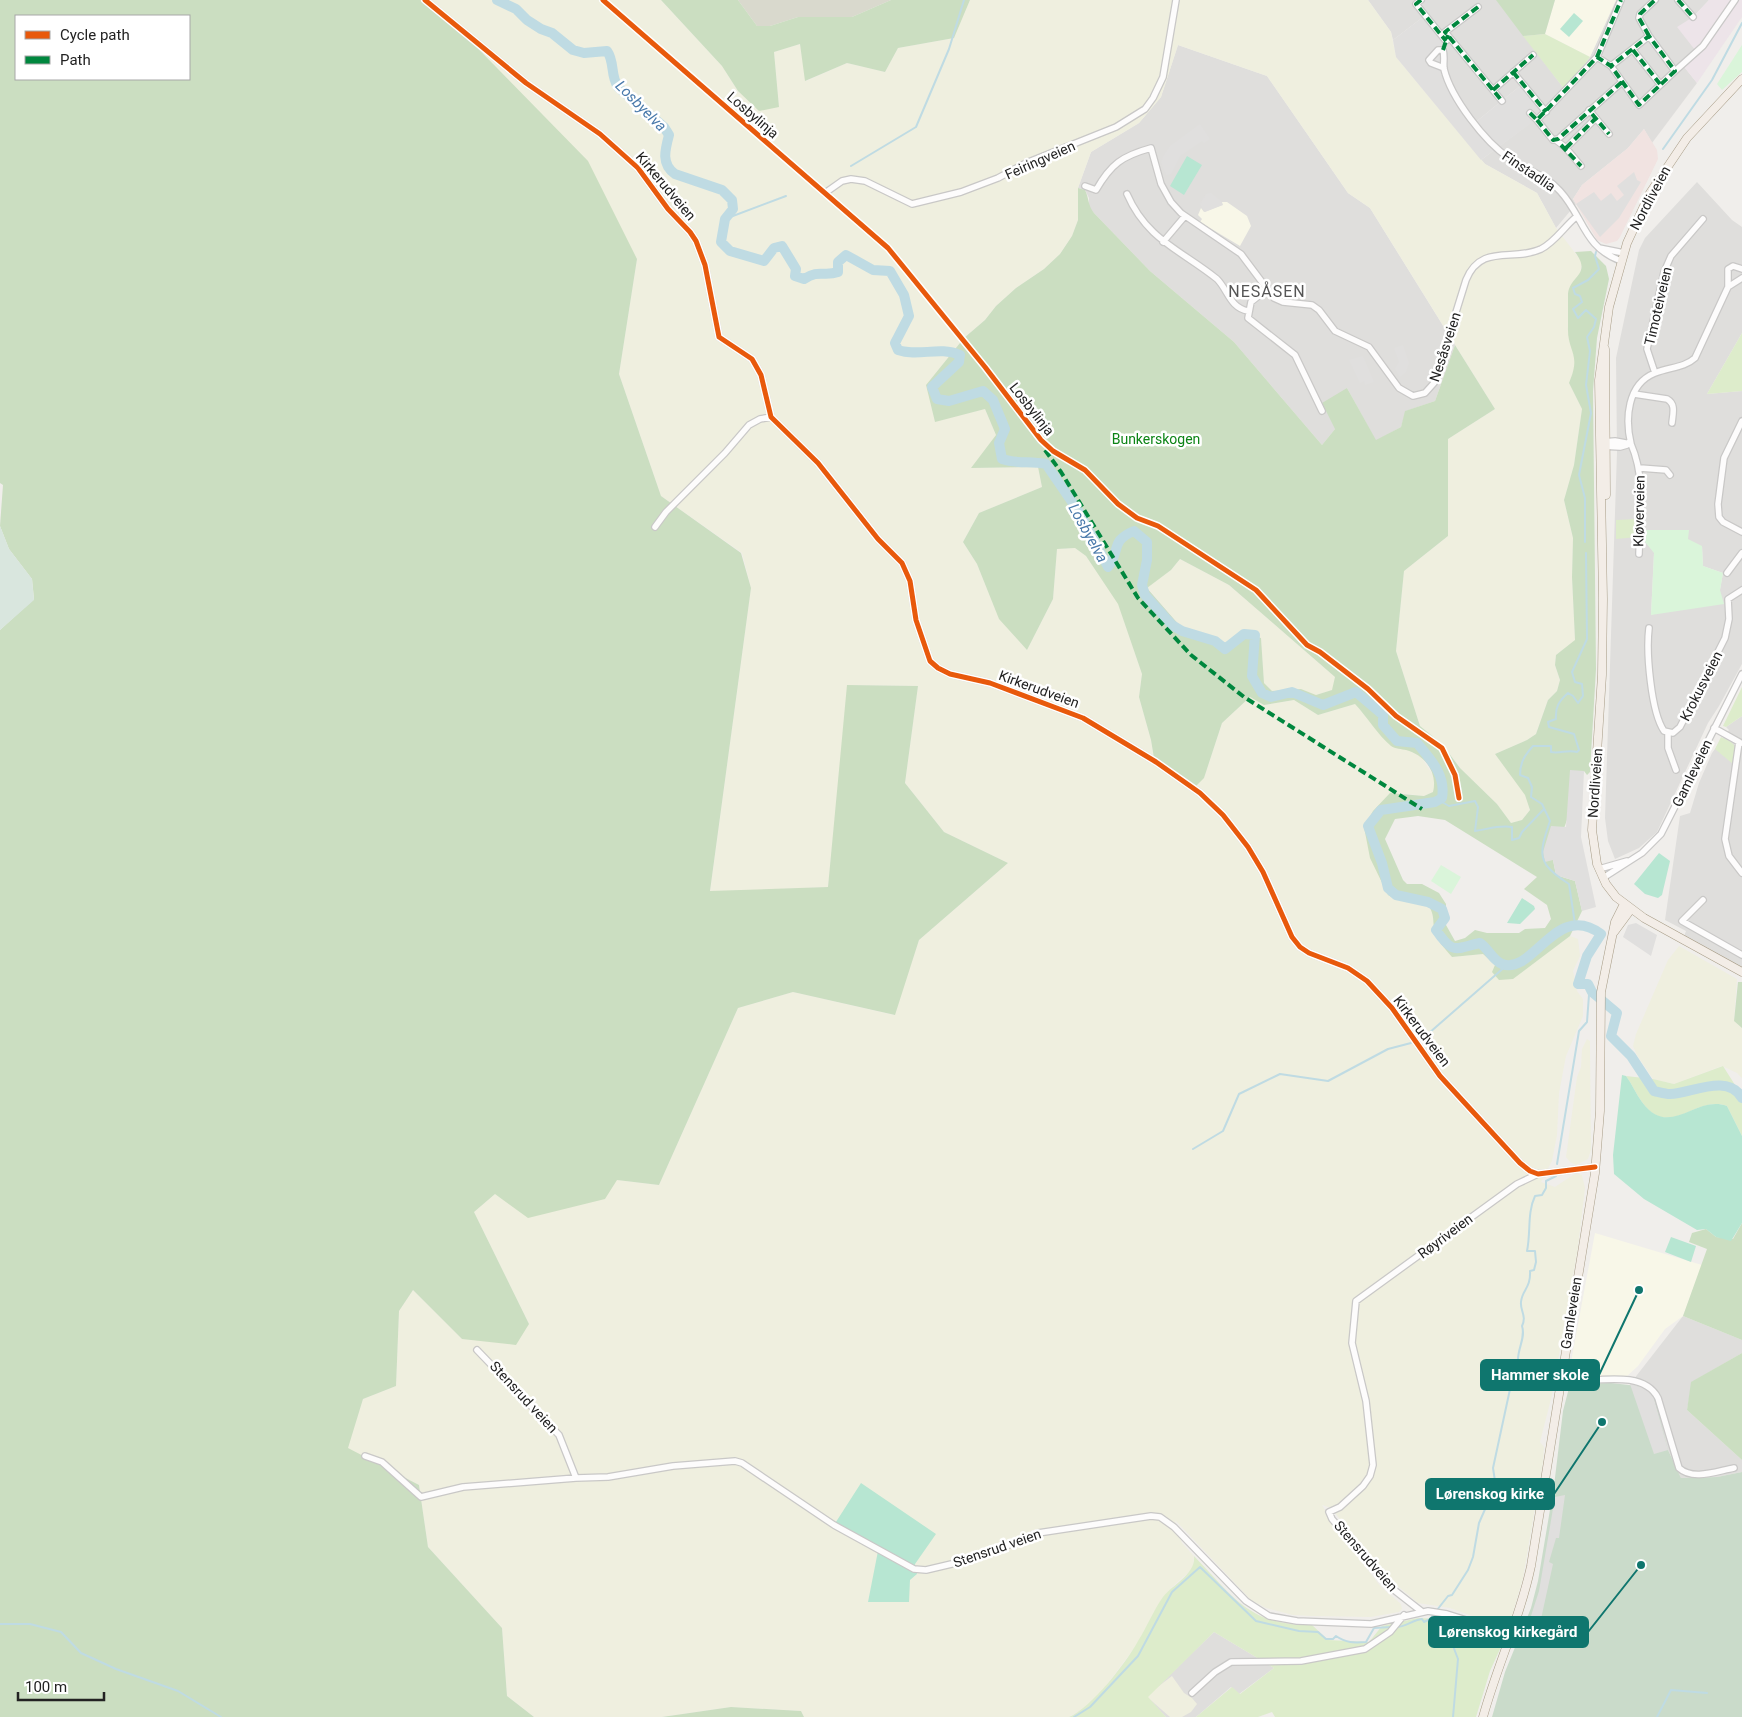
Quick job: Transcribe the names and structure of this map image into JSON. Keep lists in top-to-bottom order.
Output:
{
  "streets": {
    "main road": ["Nordliveien", "Gamleveien"],
    "street": [
      "Feiringveien",
      "Finstadlia",
      "Kirkerudveien",
      "Timoteiveien",
      "Nesåsveien",
      "Kløverveien",
      "Krokusveien",
      "Røyriveien",
      "Stensrud veien",
      "Stensrudveien"
    ],
    "cycle path": ["Losbylinja"]
  },
  "crossings": [
    ["Finstadlia", "Nordliveien"],
    ["Finstadlia", "Nesåsveien"],
    ["Kirkerudveien", "Røyriveien"],
    ["Nordliveien", "Gamleveien"],
    ["Timoteiveien", "Kløverveien"],
    ["Gamleveien", "Stensrud veien"],
    ["Røyriveien", "Stensrudveien"],
    ["Stensrud veien", "Stensrudveien"]
  ],
  "districts": ["NESÅSEN"],
  "water": ["Losbyelva"],
  "parks": ["Bunkerskogen"],
  "places": ["Hammer skole", "Lørenskog kirke", "Lørenskog kirkegård"],
  "legend": ["Cycle path", "Path"],
  "scale_bar": "100 m"
}
